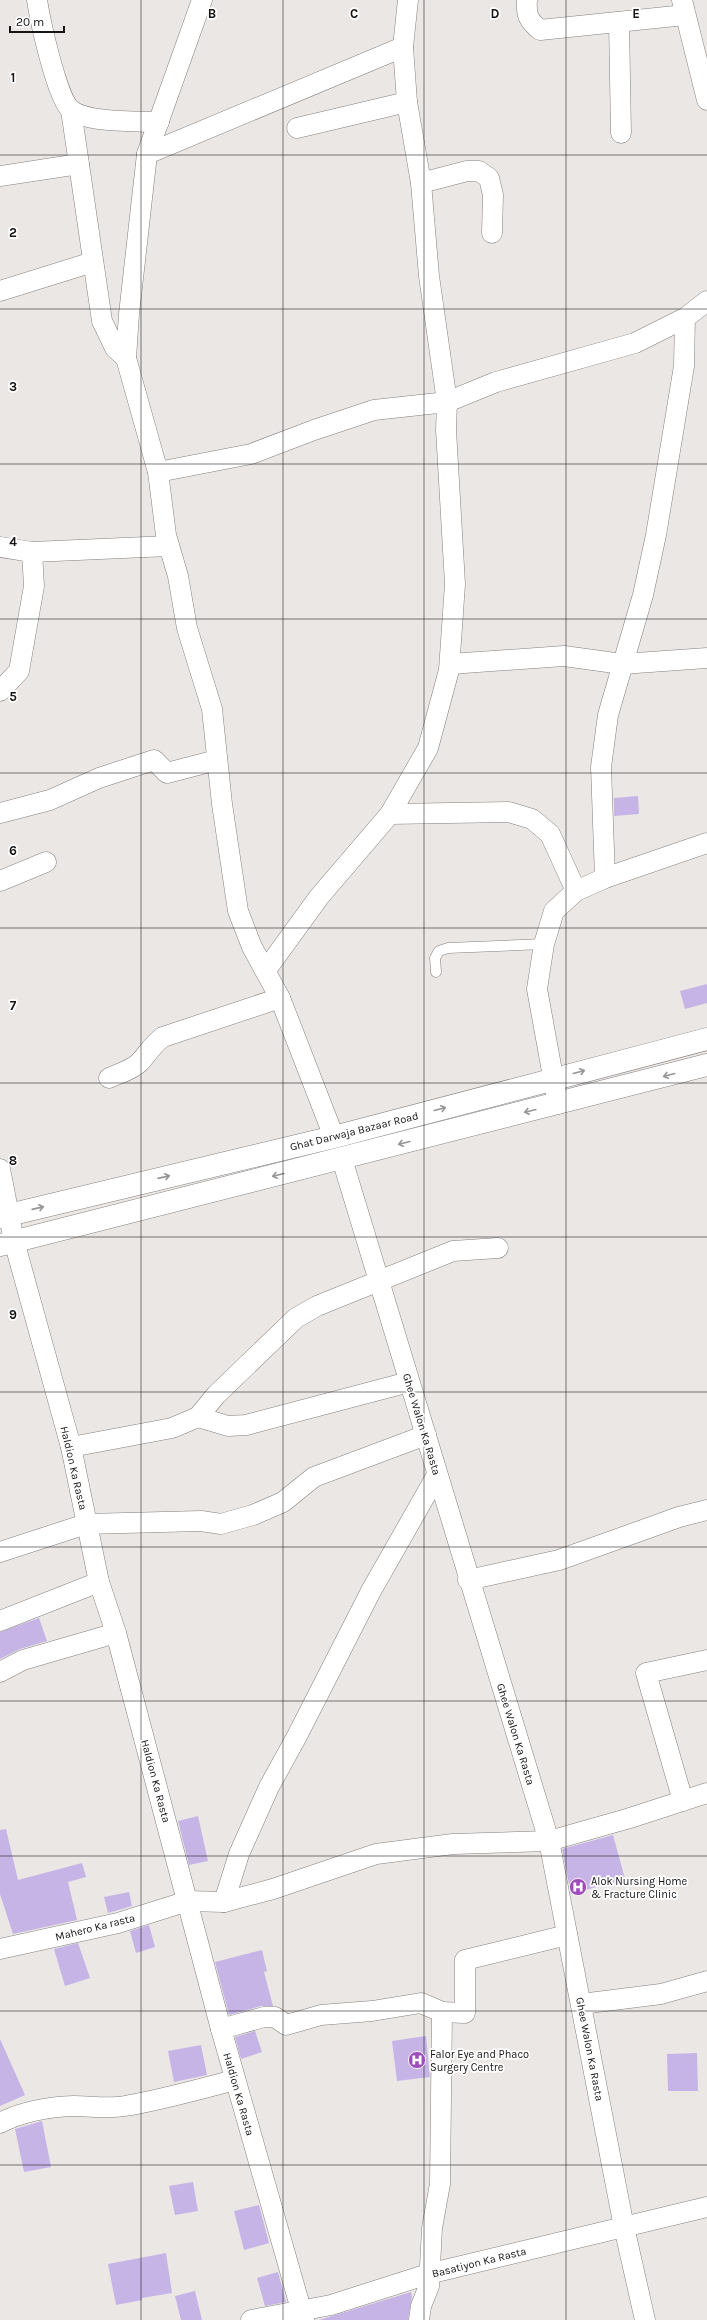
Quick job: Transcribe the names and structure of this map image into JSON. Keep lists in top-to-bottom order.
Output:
{
  "streets": {
    "street": [
      "Ghat Darwaja Bazaar Road",
      "Ghee Walon Ka Rasta",
      "Haldion Ka Rasta",
      "Mahero Ka rasta",
      "Basatiyon Ka Rasta"
    ]
  },
  "crossings": [
    ["Ghat Darwaja Bazaar Road", "Haldion Ka Rasta"],
    ["Ghee Walon Ka Rasta", "Mahero Ka rasta"],
    ["Ghee Walon Ka Rasta", "Basatiyon Ka Rasta"],
    ["Haldion Ka Rasta", "Mahero Ka rasta"],
    ["Haldion Ka Rasta", "Basatiyon Ka Rasta"]
  ],
  "places": {
    "hospital": ["Alok Nursing Home & Fracture Clinic", "Falor Eye and Phaco Surgery Centre"]
  },
  "scale_bar": "20 m",
  "grid": {
    "columns": [
      "B",
      "C",
      "D",
      "E"
    ],
    "rows": [
      "1",
      "2",
      "3",
      "4",
      "5",
      "6",
      "7",
      "8",
      "9"
    ]
  }
}
